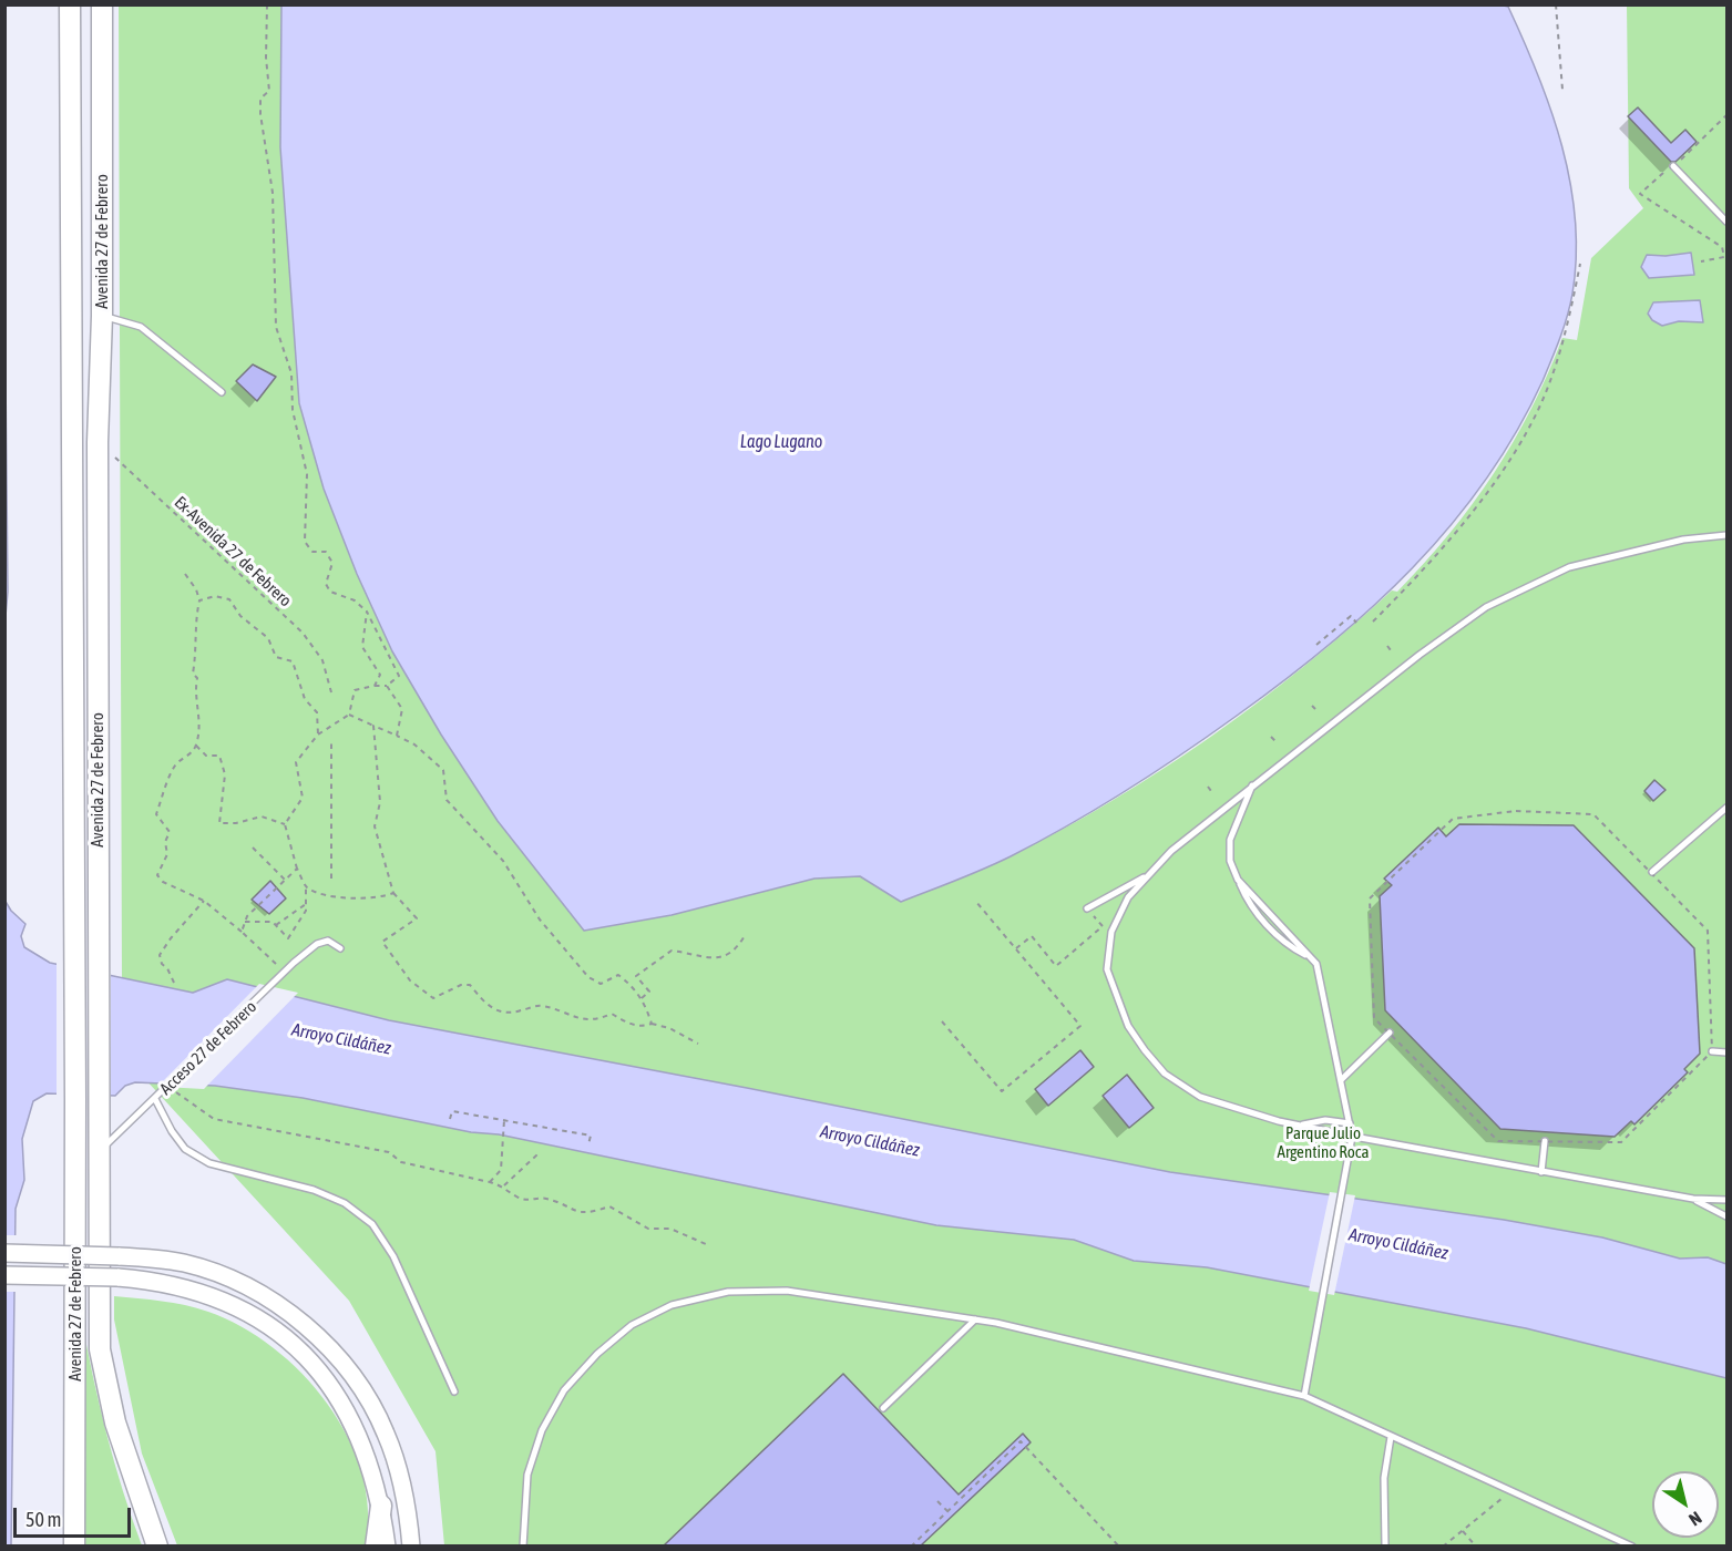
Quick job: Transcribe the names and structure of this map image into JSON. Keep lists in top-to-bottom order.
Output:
{
  "streets": {
    "main road": ["Avenida 27 de Febrero"],
    "lane": ["Acceso 27 de Febrero"],
    "path": ["Ex-Avenida 27 de Febrero"]
  },
  "crossings": [
    ["Avenida 27 de Febrero", "Ex-Avenida 27 de Febrero"],
    ["Avenida 27 de Febrero", "Acceso 27 de Febrero"]
  ],
  "water": ["Lago Lugano", "Arroyo Cildáñez"],
  "parks": ["Parque Julio Argentino Roca"],
  "scale_bar": "50 m",
  "north": "bottom right"
}
